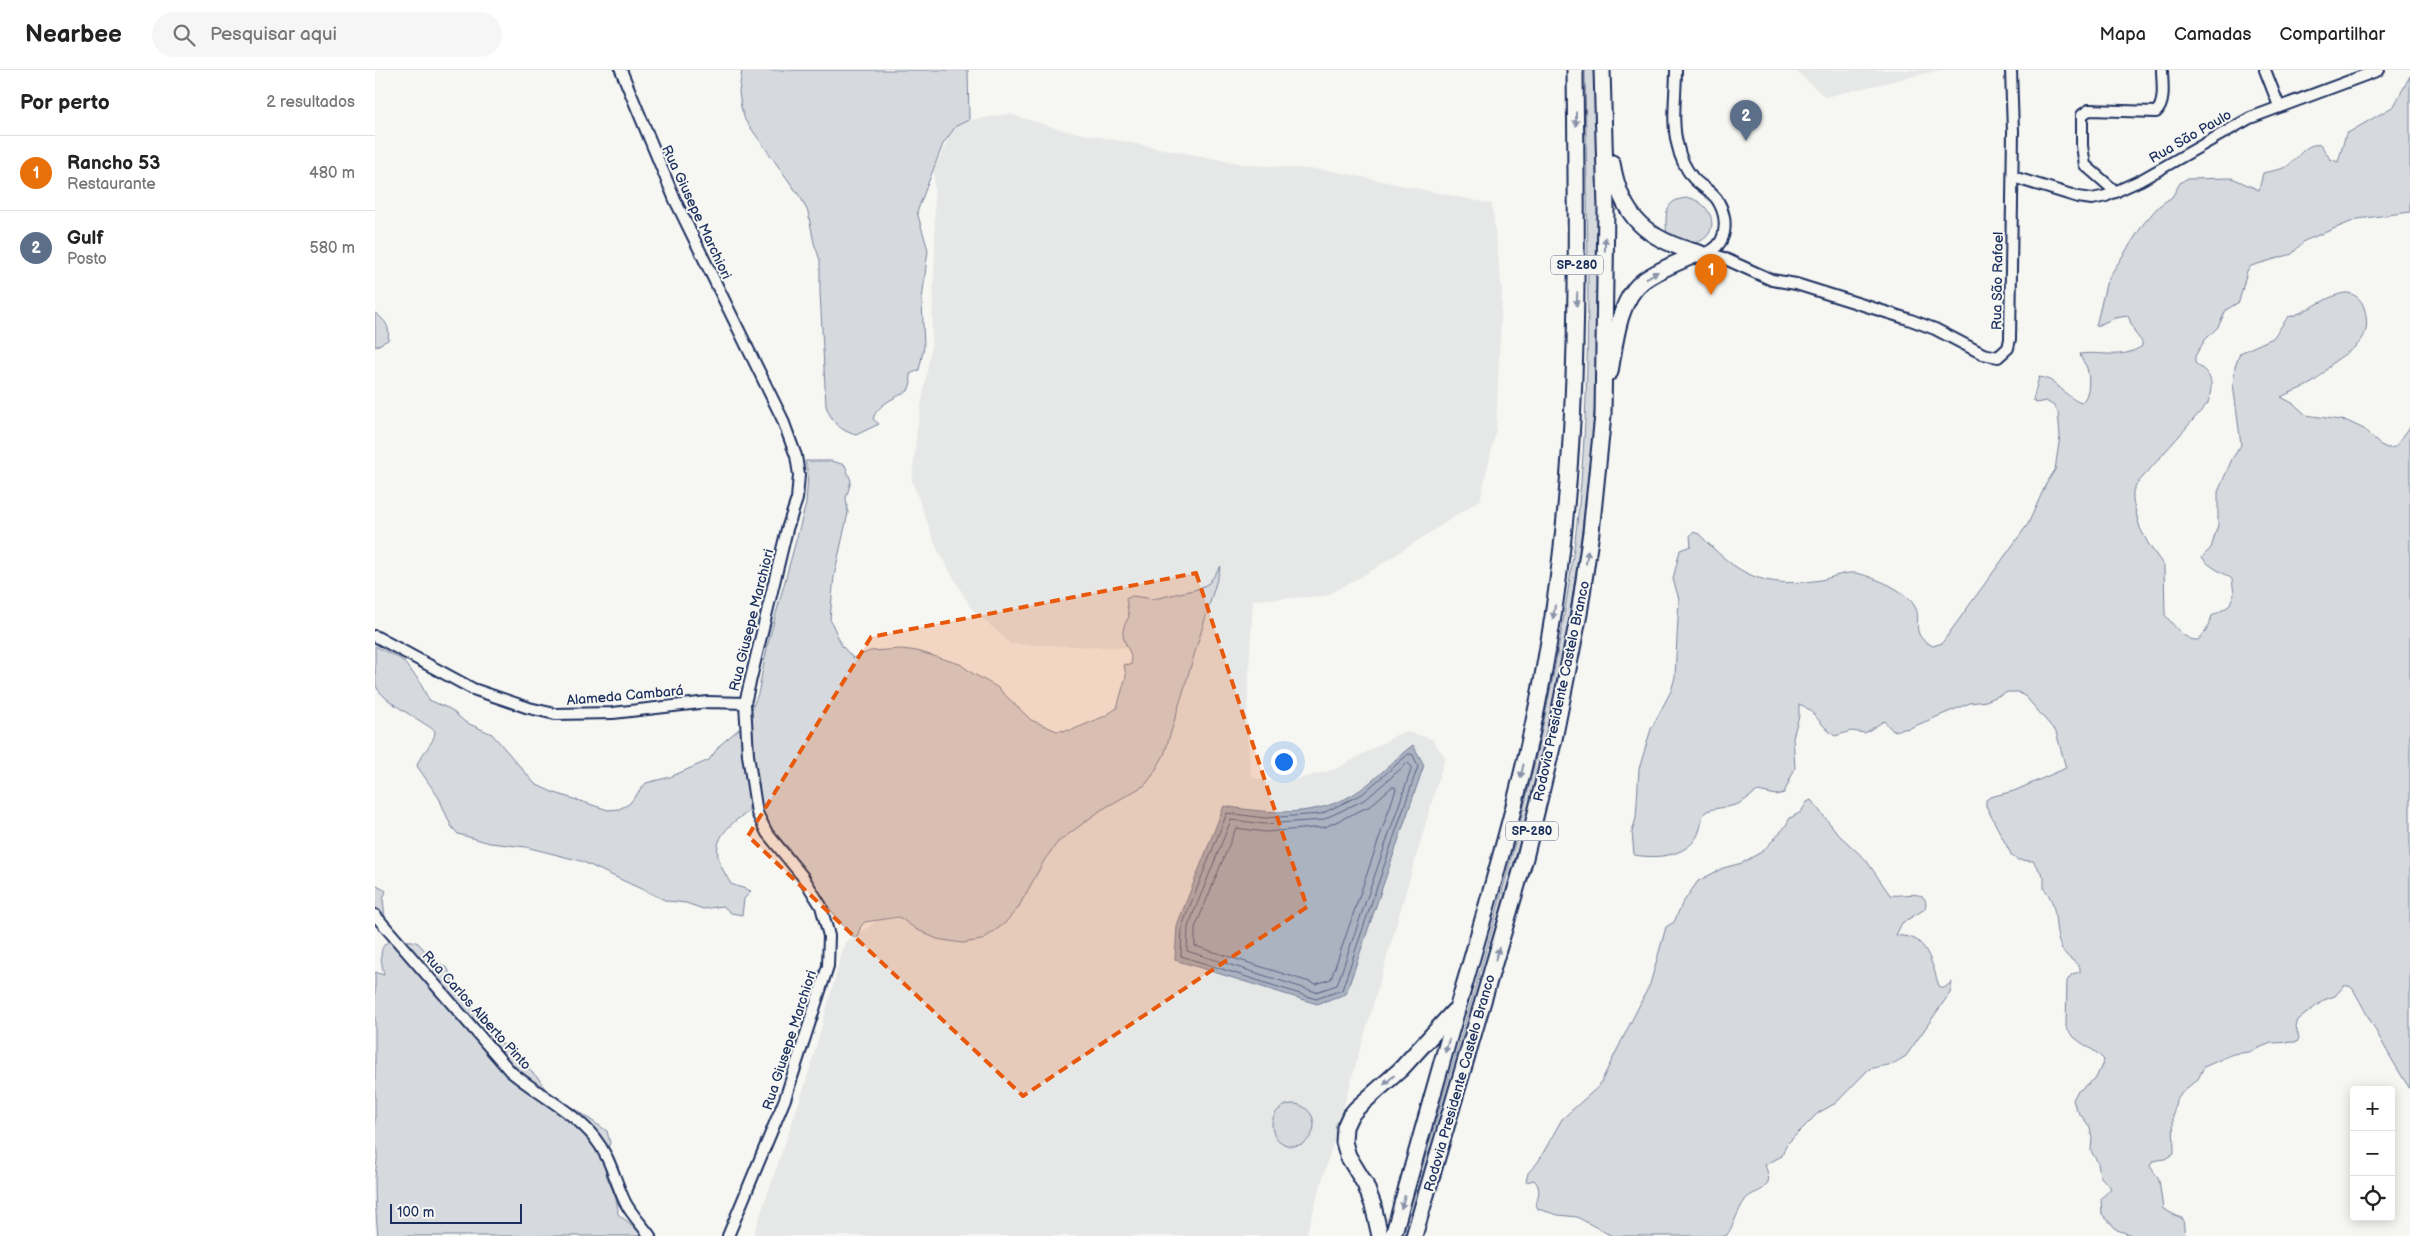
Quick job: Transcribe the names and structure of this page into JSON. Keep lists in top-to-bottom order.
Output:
{
  "streets": {
    "highway": ["SP-280", "Rodovia Presidente Castelo Branco"],
    "street": [
      "Rua São Paulo",
      "Rua Giusepe Marchiori",
      "Rua São Rafael",
      "Alameda Cambará",
      "Rua Carlos Alberto Pinto"
    ]
  },
  "crossings": [
    ["Rua São Paulo", "Rua São Rafael"],
    ["Rua Giusepe Marchiori", "Alameda Cambará"]
  ],
  "scale_bar": "100 m",
  "page": {
    "header": "Nearbee",
    "search": "Pesquisar aqui",
    "nav": ["Mapa", "Camadas", "Compartilhar"],
    "heading": ["Por perto", "2 resultados"],
    "pins": ["2", "1"],
    "list": [
      {
        "mark": "1",
        "name": "Rancho 53",
        "note": "Restaurante",
        "value": "480 m"
      },
      {
        "mark": "2",
        "name": "Gulf",
        "note": "Posto",
        "value": "580 m"
      }
    ],
    "map_buttons": ["+", "−"],
    "scale": "100 m"
  }
}
